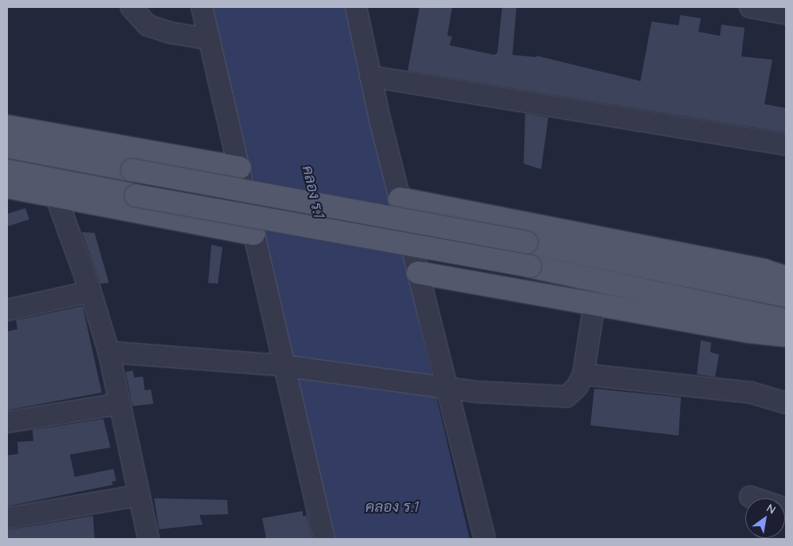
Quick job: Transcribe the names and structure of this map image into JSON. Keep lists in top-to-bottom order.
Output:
{
  "water": ["คลอง ร.1"],
  "north": "top right"
}
